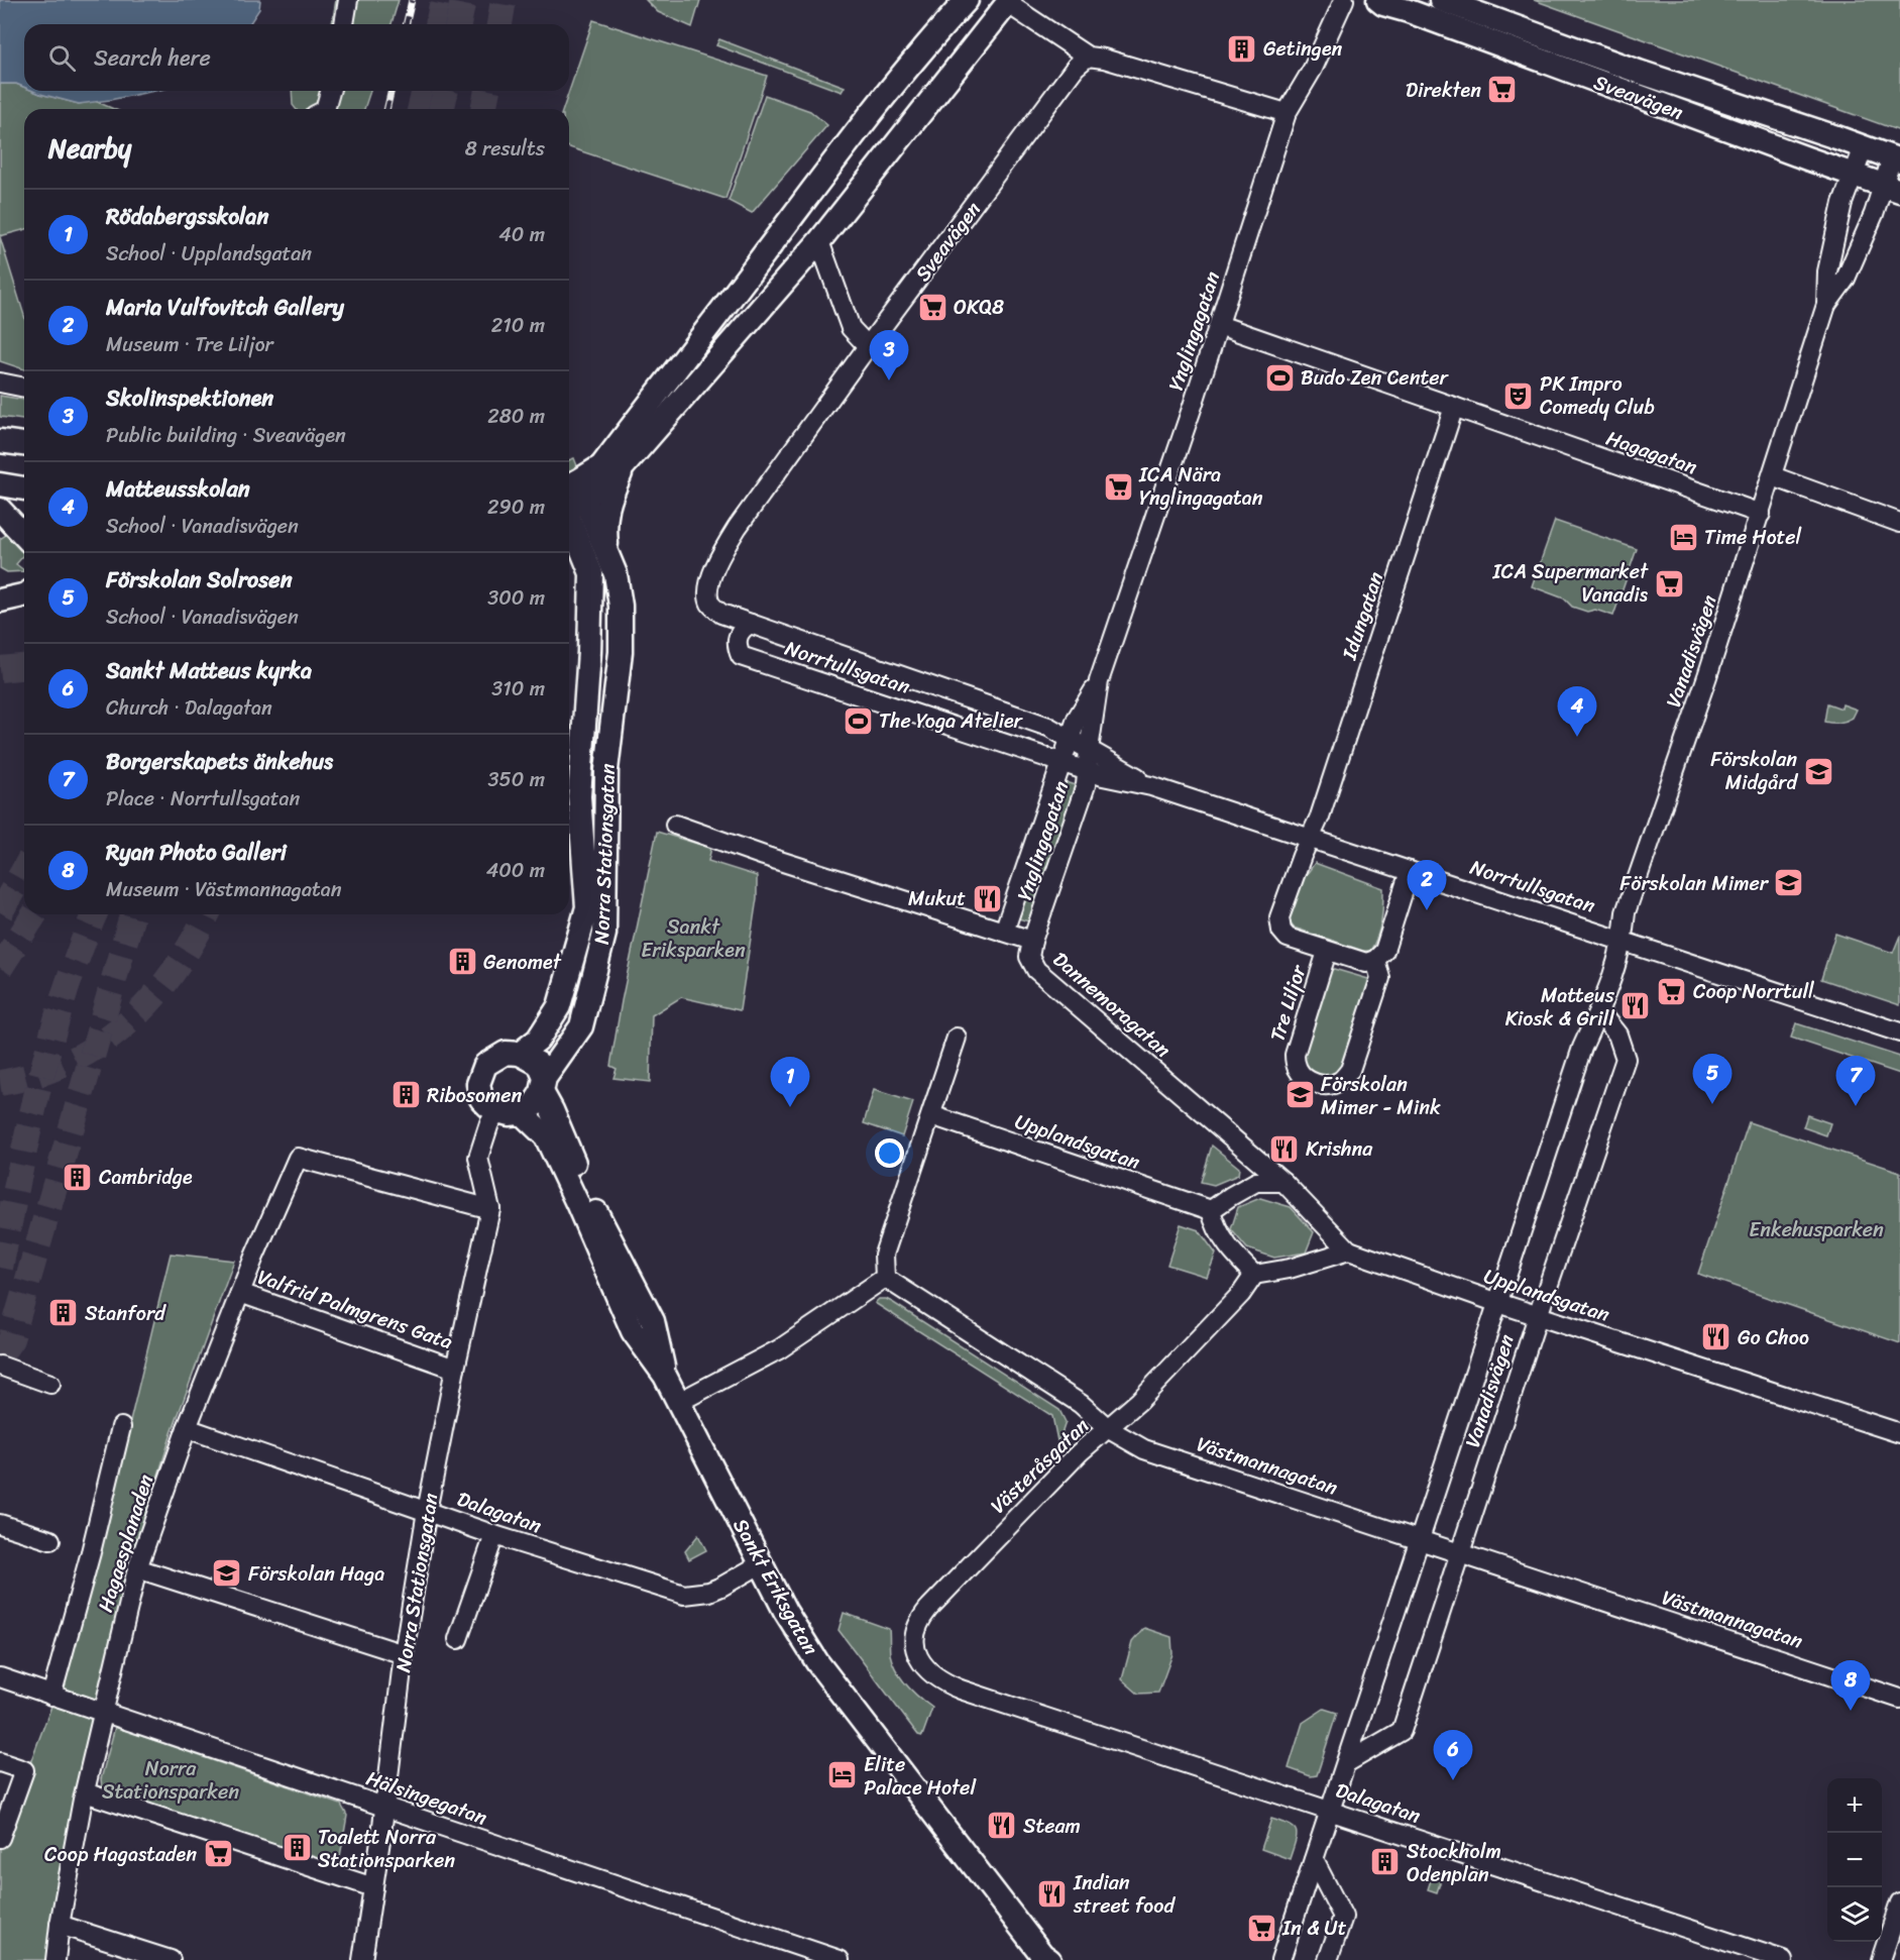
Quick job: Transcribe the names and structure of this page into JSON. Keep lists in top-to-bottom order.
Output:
{
  "streets": {
    "main road": ["Sveavägen", "Norra Stationsgatan", "Sankt Eriksgatan"],
    "street": [
      "Ynglingagatan",
      "Hagagatan",
      "Idungatan",
      "Vanadisvägen",
      "Norrtullsgatan",
      "Tre Liljor",
      "Dannemoragatan",
      "Upplandsgatan",
      "Valfrid Palmgrens Gata",
      "Västeråsgatan",
      "Västmannagatan",
      "Dalagatan",
      "Hagaesplanaden",
      "Hälsingegatan"
    ]
  },
  "crossings": [
    ["Sveavägen", "Vanadisvägen"],
    ["Sveavägen", "Norrtullsgatan"],
    ["Ynglingagatan", "Hagagatan"],
    ["Ynglingagatan", "Norrtullsgatan"],
    ["Ynglingagatan", "Dannemoragatan"],
    ["Hagagatan", "Idungatan"],
    ["Hagagatan", "Vanadisvägen"],
    ["Idungatan", "Norrtullsgatan"],
    ["Idungatan", "Tre Liljor"],
    ["Vanadisvägen", "Norrtullsgatan"],
    ["Vanadisvägen", "Upplandsgatan"],
    ["Vanadisvägen", "Västmannagatan"],
    ["Vanadisvägen", "Dalagatan"],
    ["Norrtullsgatan", "Tre Liljor"],
    ["Norra Stationsgatan", "Valfrid Palmgrens Gata"],
    ["Norra Stationsgatan", "Dalagatan"],
    ["Norra Stationsgatan", "Hagaesplanaden"],
    ["Norra Stationsgatan", "Sankt Eriksgatan"],
    ["Norra Stationsgatan", "Hälsingegatan"],
    ["Dannemoragatan", "Upplandsgatan"],
    ["Valfrid Palmgrens Gata", "Hagaesplanaden"],
    ["Västeråsgatan", "Västmannagatan"],
    ["Västeråsgatan", "Dalagatan"],
    ["Dalagatan", "Hagaesplanaden"],
    ["Dalagatan", "Sankt Eriksgatan"],
    ["Hagaesplanaden", "Hälsingegatan"]
  ],
  "parks": ["Sankt Eriksparken", "Enkehusparken", "Norra Stationsparken"],
  "places": {
    "building": [
      "Getingen",
      "Genomet",
      "Ribosomen",
      "Cambridge",
      "Stanford",
      "Toalett Norra Stationsparken",
      "Stockholm Odenplan"
    ],
    "supermarket": [
      "Direkten",
      "OKQ8",
      "ICA Nära Ynglingagatan",
      "ICA Supermarket Vanadis",
      "Coop Norrtull",
      "Coop Hagastaden",
      "In & Ut"
    ],
    "sports": ["Budo Zen Center", "The Yoga Atelier"],
    "theatre": ["PK Impro Comedy Club"],
    "hotel": ["Time Hotel", "Elite Palace Hotel"],
    "school or university": [
      "Förskolan Midgård",
      "Förskolan Mimer",
      "Förskolan Mimer - Mink",
      "Förskolan Haga"
    ],
    "restaurant": [
      "Mukut",
      "Matteus Kiosk & Grill",
      "Krishna",
      "Go Choo",
      "Steam",
      "Indian street food"
    ]
  },
  "page": {
    "search": "Search here",
    "heading": ["Nearby", "8 results"],
    "list": [
      {
        "mark": "1",
        "name": "Rödabergsskolan",
        "note": "School · Upplandsgatan",
        "value": "40 m"
      },
      {
        "mark": "2",
        "name": "Maria Vulfovitch Gallery",
        "note": "Museum · Tre Liljor",
        "value": "210 m"
      },
      {
        "mark": "3",
        "name": "Skolinspektionen",
        "note": "Public building · Sveavägen",
        "value": "280 m"
      },
      {
        "mark": "4",
        "name": "Matteusskolan",
        "note": "School · Vanadisvägen",
        "value": "290 m"
      },
      {
        "mark": "5",
        "name": "Förskolan Solrosen",
        "note": "School · Vanadisvägen",
        "value": "300 m"
      },
      {
        "mark": "6",
        "name": "Sankt Matteus kyrka",
        "note": "Church · Dalagatan",
        "value": "310 m"
      },
      {
        "mark": "7",
        "name": "Borgerskapets änkehus",
        "note": "Place · Norrtullsgatan",
        "value": "350 m"
      },
      {
        "mark": "8",
        "name": "Ryan Photo Galleri",
        "note": "Museum · Västmannagatan",
        "value": "400 m"
      }
    ],
    "pins": [
      "3",
      "4",
      "2",
      "5",
      "7",
      "1",
      "8",
      "6"
    ],
    "map_buttons": ["+", "−"]
  }
}
